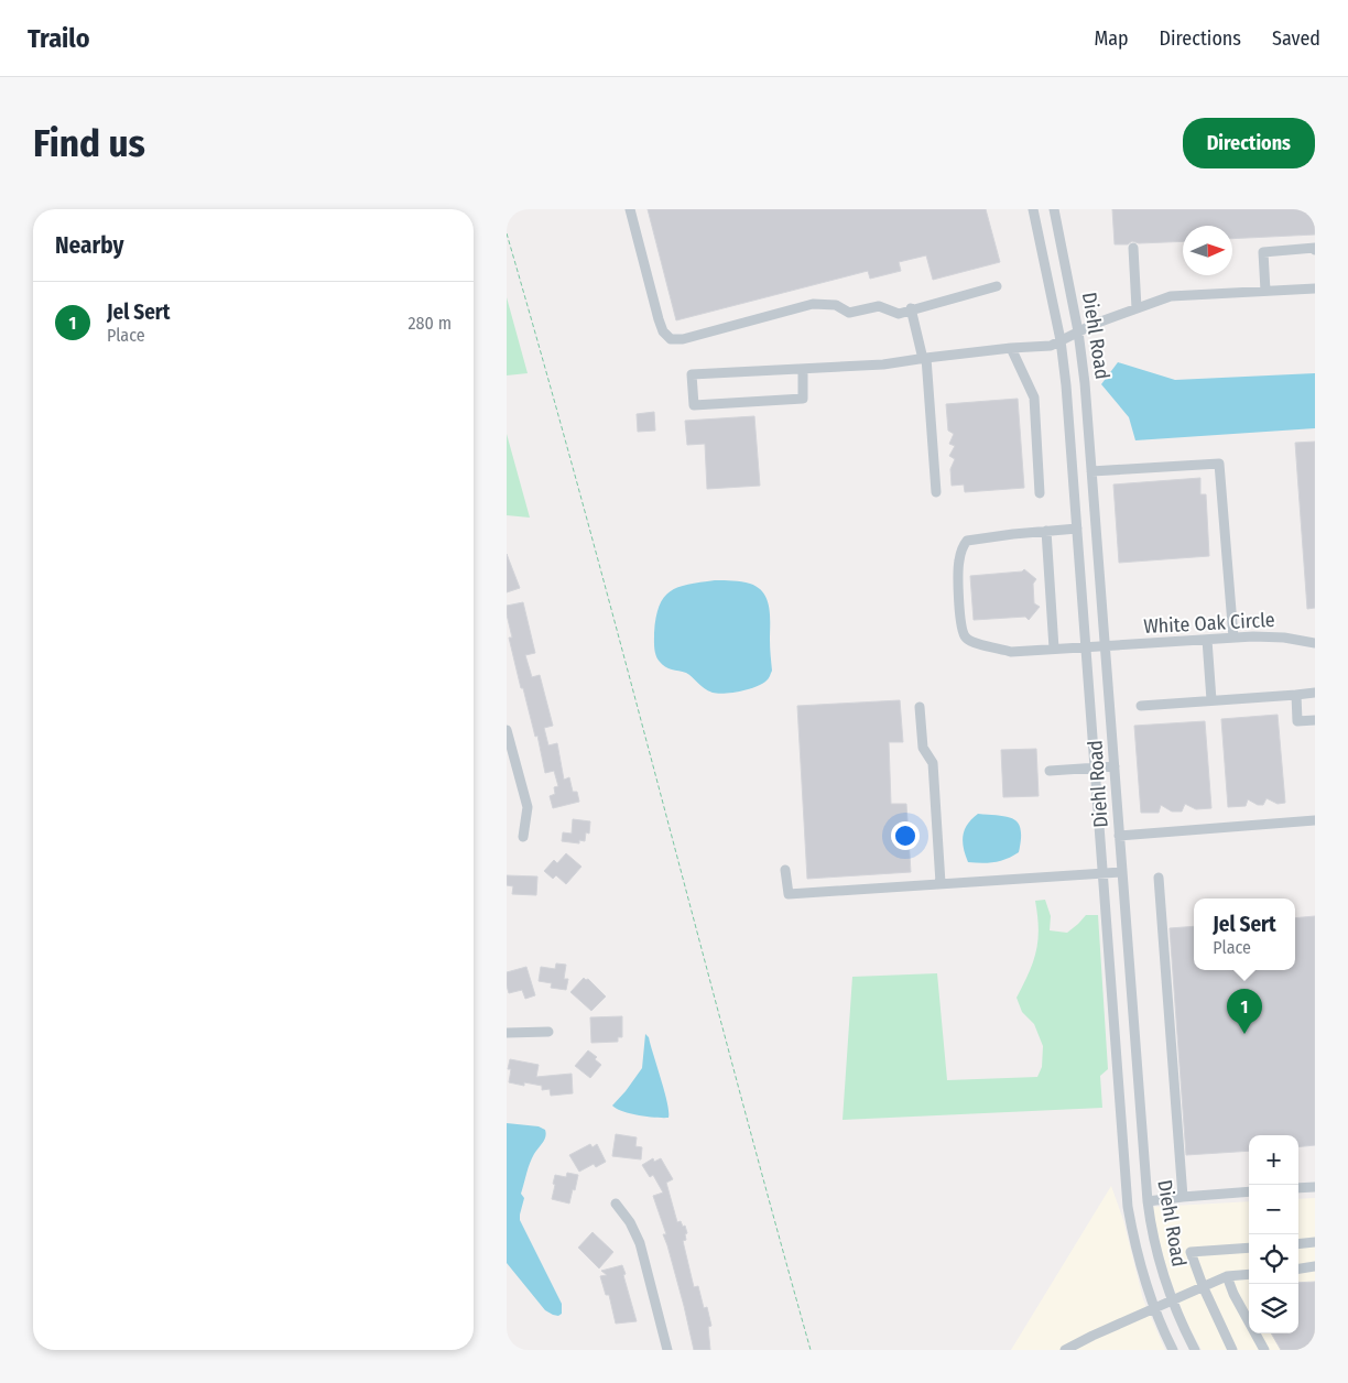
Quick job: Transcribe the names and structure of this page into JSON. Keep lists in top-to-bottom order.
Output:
{
  "streets": {
    "street": ["Diehl Road", "White Oak Circle"]
  },
  "crossings": [
    ["Diehl Road", "White Oak Circle"]
  ],
  "north": "right",
  "page": {
    "header": "Trailo",
    "nav": ["Map", "Directions", "Saved"],
    "buttons": "Directions",
    "title": "Find us",
    "heading": "Nearby",
    "list": [
      {
        "mark": "1",
        "name": "Jel Sert",
        "note": "Place",
        "value": "280 m"
      }
    ],
    "popup": ["Jel Sert", "Place"],
    "pins": "1",
    "map_buttons": ["+", "−"]
  }
}
